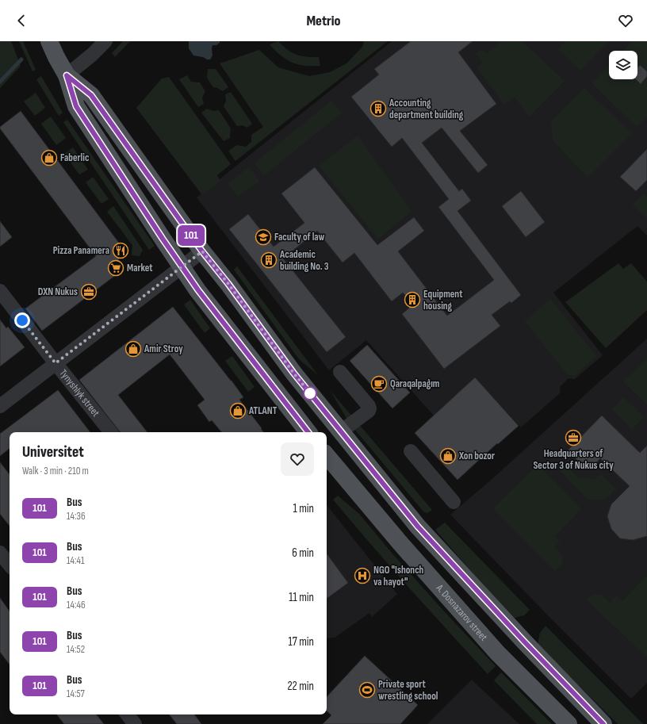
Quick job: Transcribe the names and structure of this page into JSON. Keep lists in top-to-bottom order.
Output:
{
  "streets": {
    "main road": ["A. Dosnazarov street"],
    "street": ["Tynyshlyk street"]
  },
  "places": {
    "building": ["Accounting department building", "Academic building No. 3", "Equipment housing"],
    "shop": [
      "Faberlic",
      "Amir Stroy",
      "ATLANT",
      "Xon bozor"
    ],
    "school or university": ["Faculty of law"],
    "restaurant": ["Pizza Panamera"],
    "supermarket": ["Market"],
    "office": ["DXN Nukus", "Headquarters of Sector 3 of Nukus city"],
    "cafe": ["Qaraqalpaǵım"],
    "hospital": ["NGO \"Ishonch va hayot\""],
    "sports": ["Private sport wrestling school"]
  },
  "lines": ["bus line 101"],
  "page": {
    "header": "Metrio",
    "on_map": "101",
    "heading": ["Universitet", "Walk · 3 min · 210 m"],
    "list": [
      {
        "mark": "101",
        "name": "Bus",
        "note": "14:36",
        "value": "1 min"
      },
      {
        "mark": "101",
        "name": "Bus",
        "note": "14:41",
        "value": "6 min"
      },
      {
        "mark": "101",
        "name": "Bus",
        "note": "14:46",
        "value": "11 min"
      },
      {
        "mark": "101",
        "name": "Bus",
        "note": "14:52",
        "value": "17 min"
      },
      {
        "mark": "101",
        "name": "Bus",
        "note": "14:57",
        "value": "22 min"
      }
    ]
  }
}
